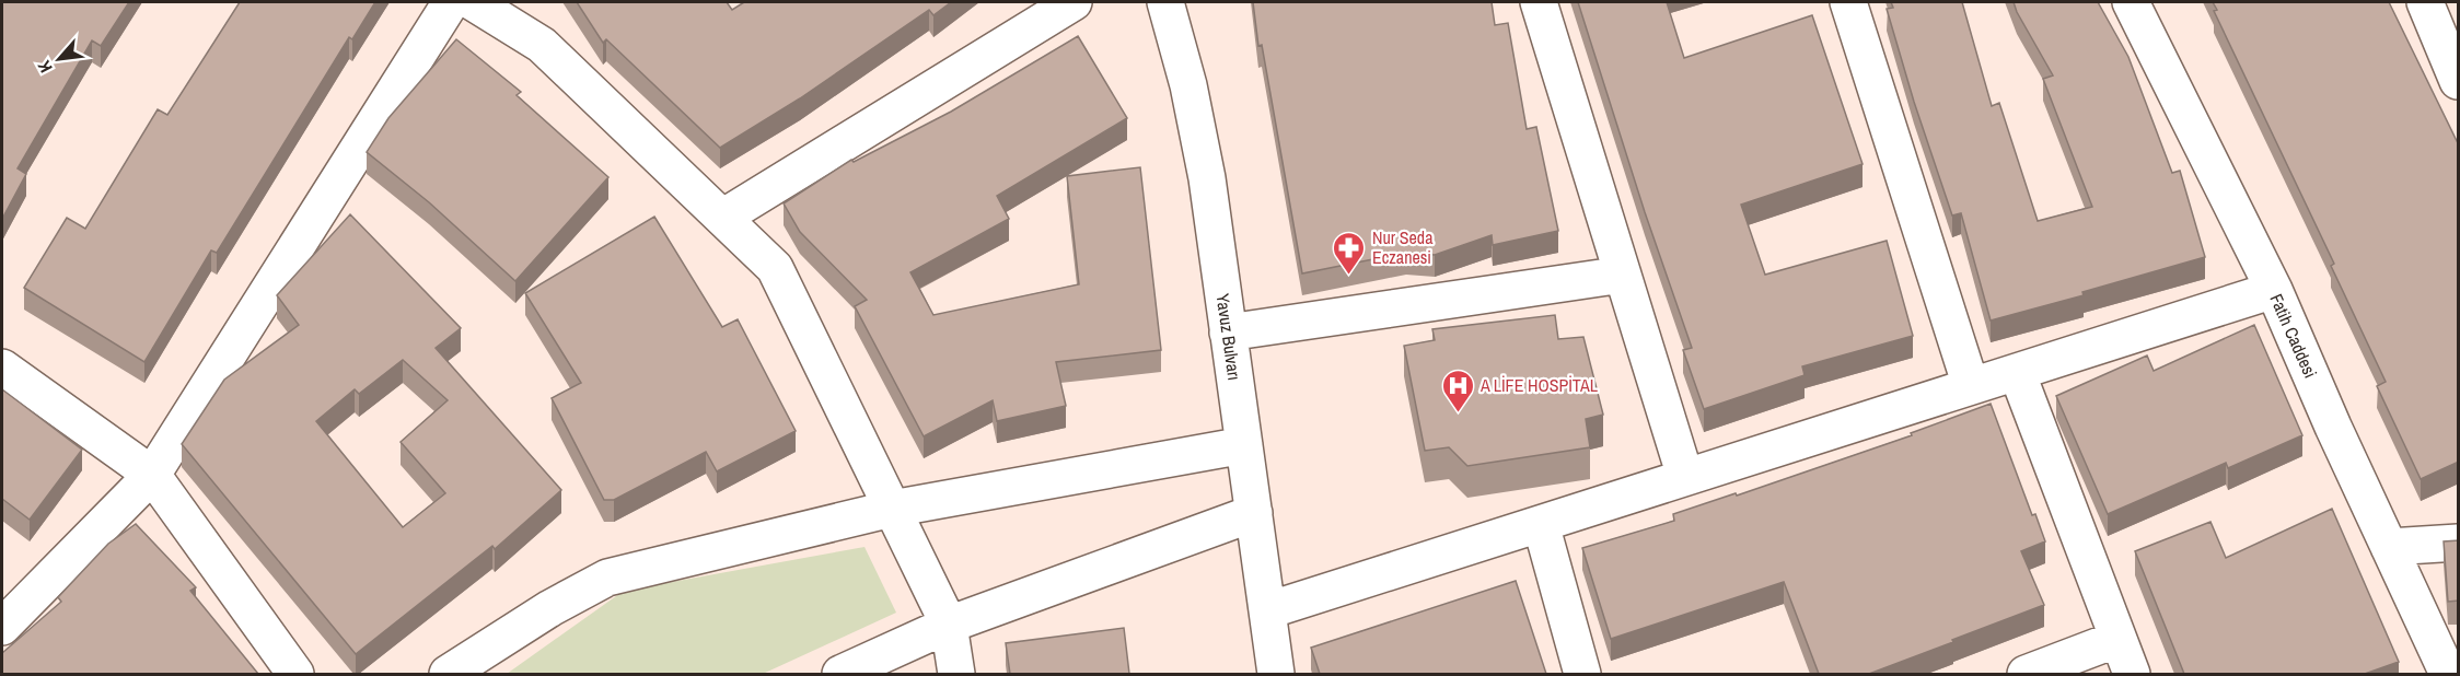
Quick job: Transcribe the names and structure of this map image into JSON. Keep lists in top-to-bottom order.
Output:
{
  "streets": {
    "street": ["Fatih Caddesi", "Yavuz Bulvarı"]
  },
  "places": {
    "pharmacy": ["Nur Seda Eczanesi"],
    "hospital": ["A LİFE HOSPİTAL"]
  },
  "north": "bottom left"
}
